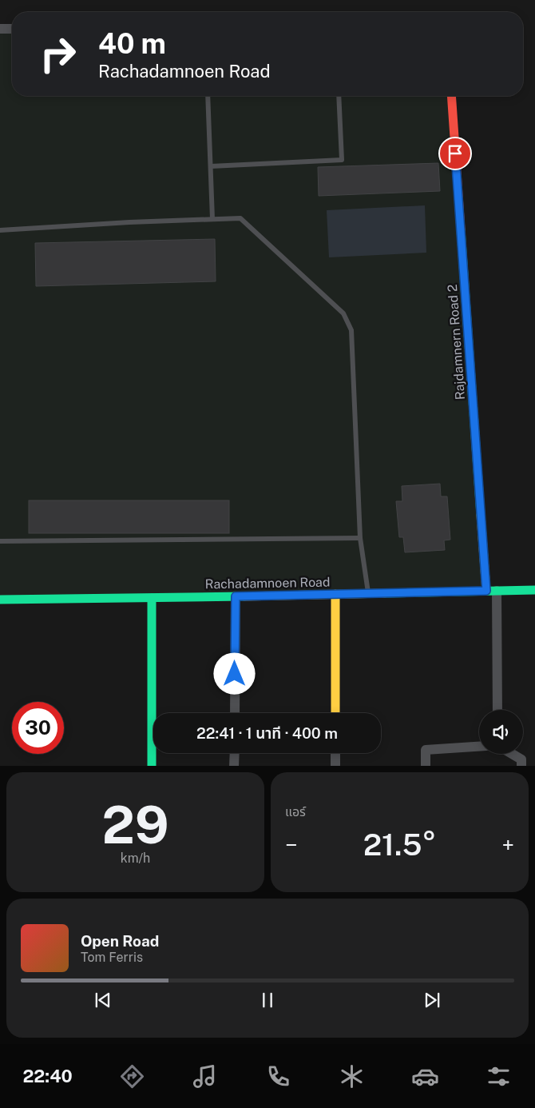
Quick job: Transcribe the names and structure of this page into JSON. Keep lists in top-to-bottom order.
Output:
{
  "streets": {
    "street": ["Rajdamnern Road 2", "Rachadamnoen Road"]
  },
  "crossings": [
    ["Rajdamnern Road 2", "Rachadamnoen Road"]
  ],
  "page": {
    "turn": ["40 m", "Rachadamnoen Road"],
    "limit": "30",
    "trip": "22:41 · 1 นาที · 400 m",
    "tile": [
      ["29", "km/h"],
      "แอร์"
    ],
    "heat": ["−", "21.5°", "+"],
    "song": ["Open Road", "Tom Ferris"],
    "tabs": "22:40"
  }
}
